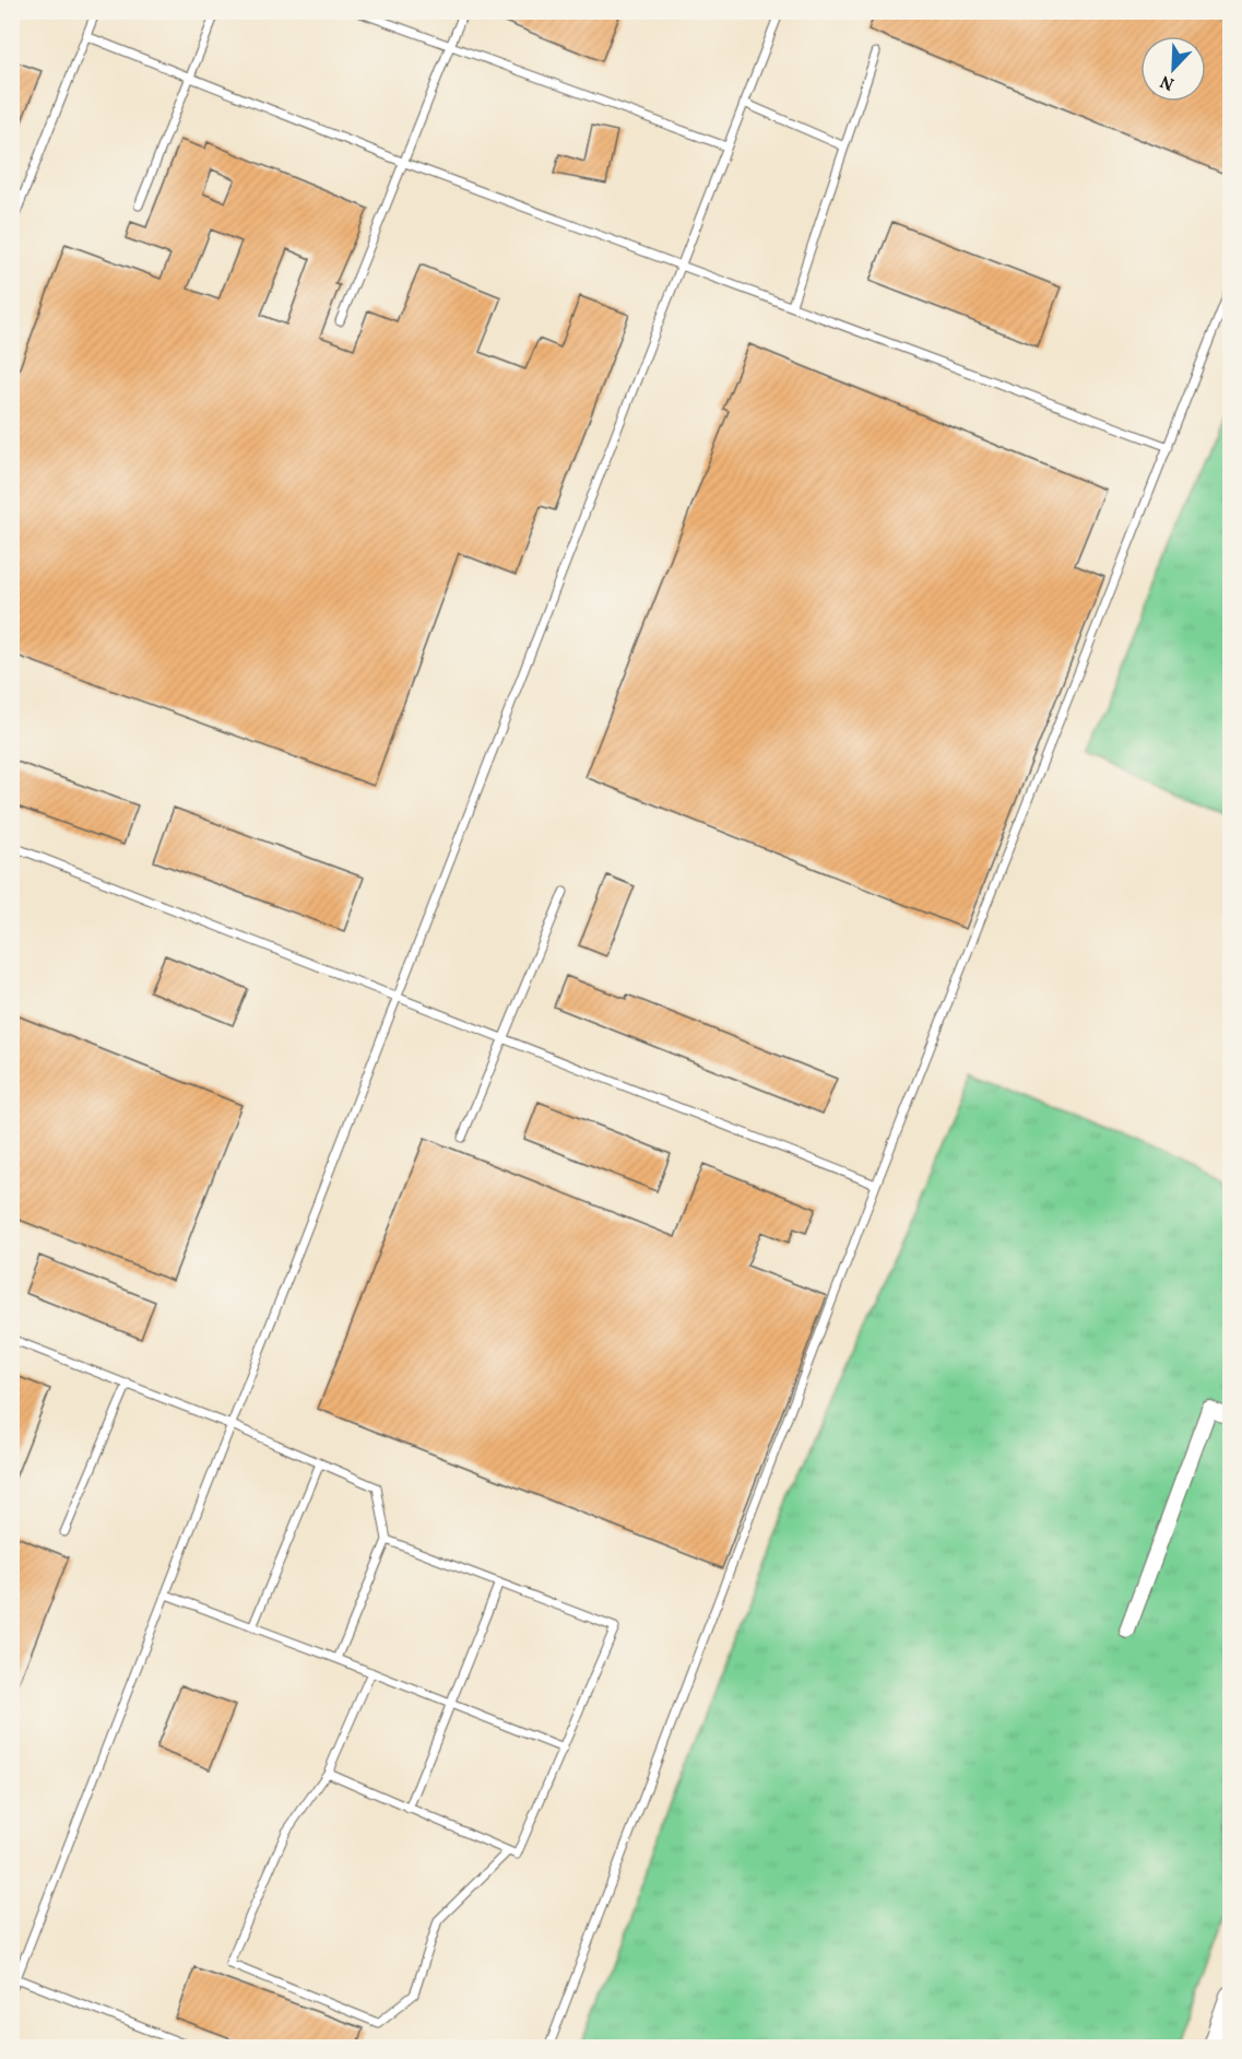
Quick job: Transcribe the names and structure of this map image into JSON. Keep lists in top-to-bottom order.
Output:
{
  "north": "bottom left"
}
